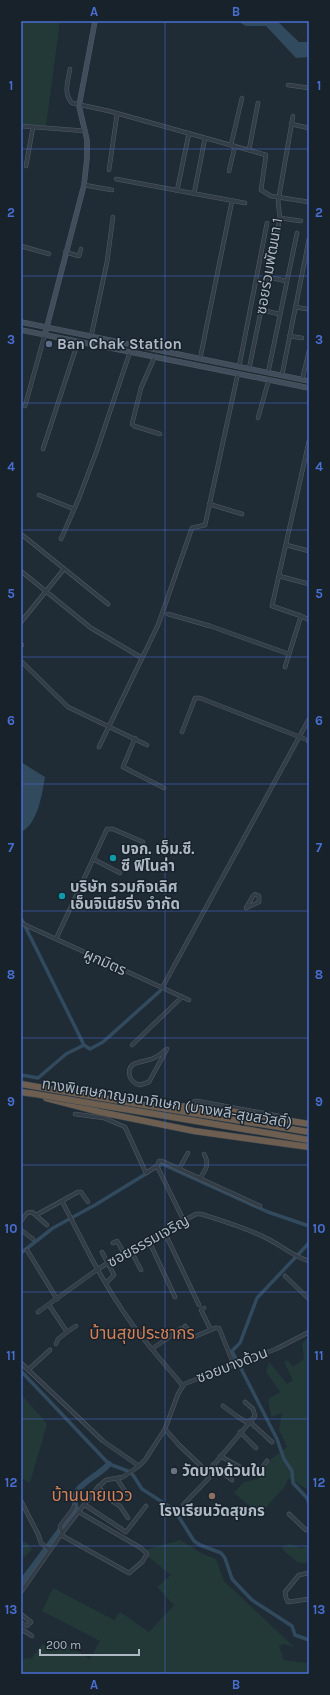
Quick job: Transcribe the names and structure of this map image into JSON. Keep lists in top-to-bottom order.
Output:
{
  "streets": {
    "highway": ["ทางพิเศษกาญจนาภิเษก (บางพลี-สุขสวัสดิ์)"],
    "street": [
      "ซอยร่วมพัฒนา 1",
      "ผูกมิตร",
      "ซอยธรรมเจริญ",
      "ซอยบางด้วน"
    ]
  },
  "districts": ["บ้านสุขประชากร", "บ้านนายแวว"],
  "places": [
    "Ban Chak Station",
    "บจก. เอ็ม.ซี. ซี ฟิโนล่า",
    "บริษัท รวมกิจเลิศ เอ็นจิเนียริ่ง จำกัด",
    "วัดบางด้วนใน",
    "โรงเรียนวัดสุขกร"
  ],
  "scale_bar": "200 m",
  "grid": {
    "columns": ["A", "B"],
    "rows": [
      "1",
      "2",
      "3",
      "4",
      "5",
      "6",
      "7",
      "8",
      "9",
      "10",
      "11",
      "12",
      "13"
    ]
  }
}
